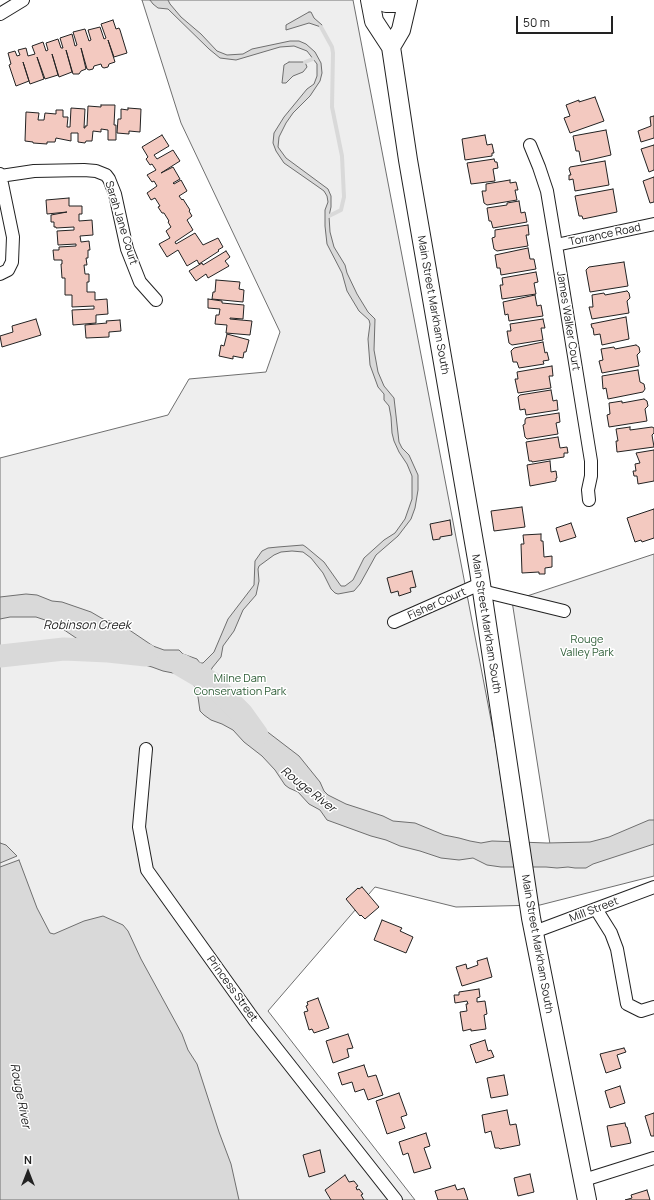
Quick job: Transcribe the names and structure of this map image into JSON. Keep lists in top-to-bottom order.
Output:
{
  "streets": {
    "main road": ["Main Street Markham South"],
    "street": [
      "Sarah Jane Court",
      "Torrance Road",
      "James Walker Court",
      "Fisher Court",
      "Mill Street",
      "Princess Street"
    ]
  },
  "crossings": [
    ["Torrance Road", "James Walker Court"],
    ["Main Street Markham South", "Fisher Court"],
    ["Main Street Markham South", "Mill Street"]
  ],
  "water": ["Robinson Creek", "Rouge River"],
  "parks": ["Rouge Valley Park", "Milne Dam Conservation Park"],
  "scale_bar": "50 m",
  "north": "top"
}
